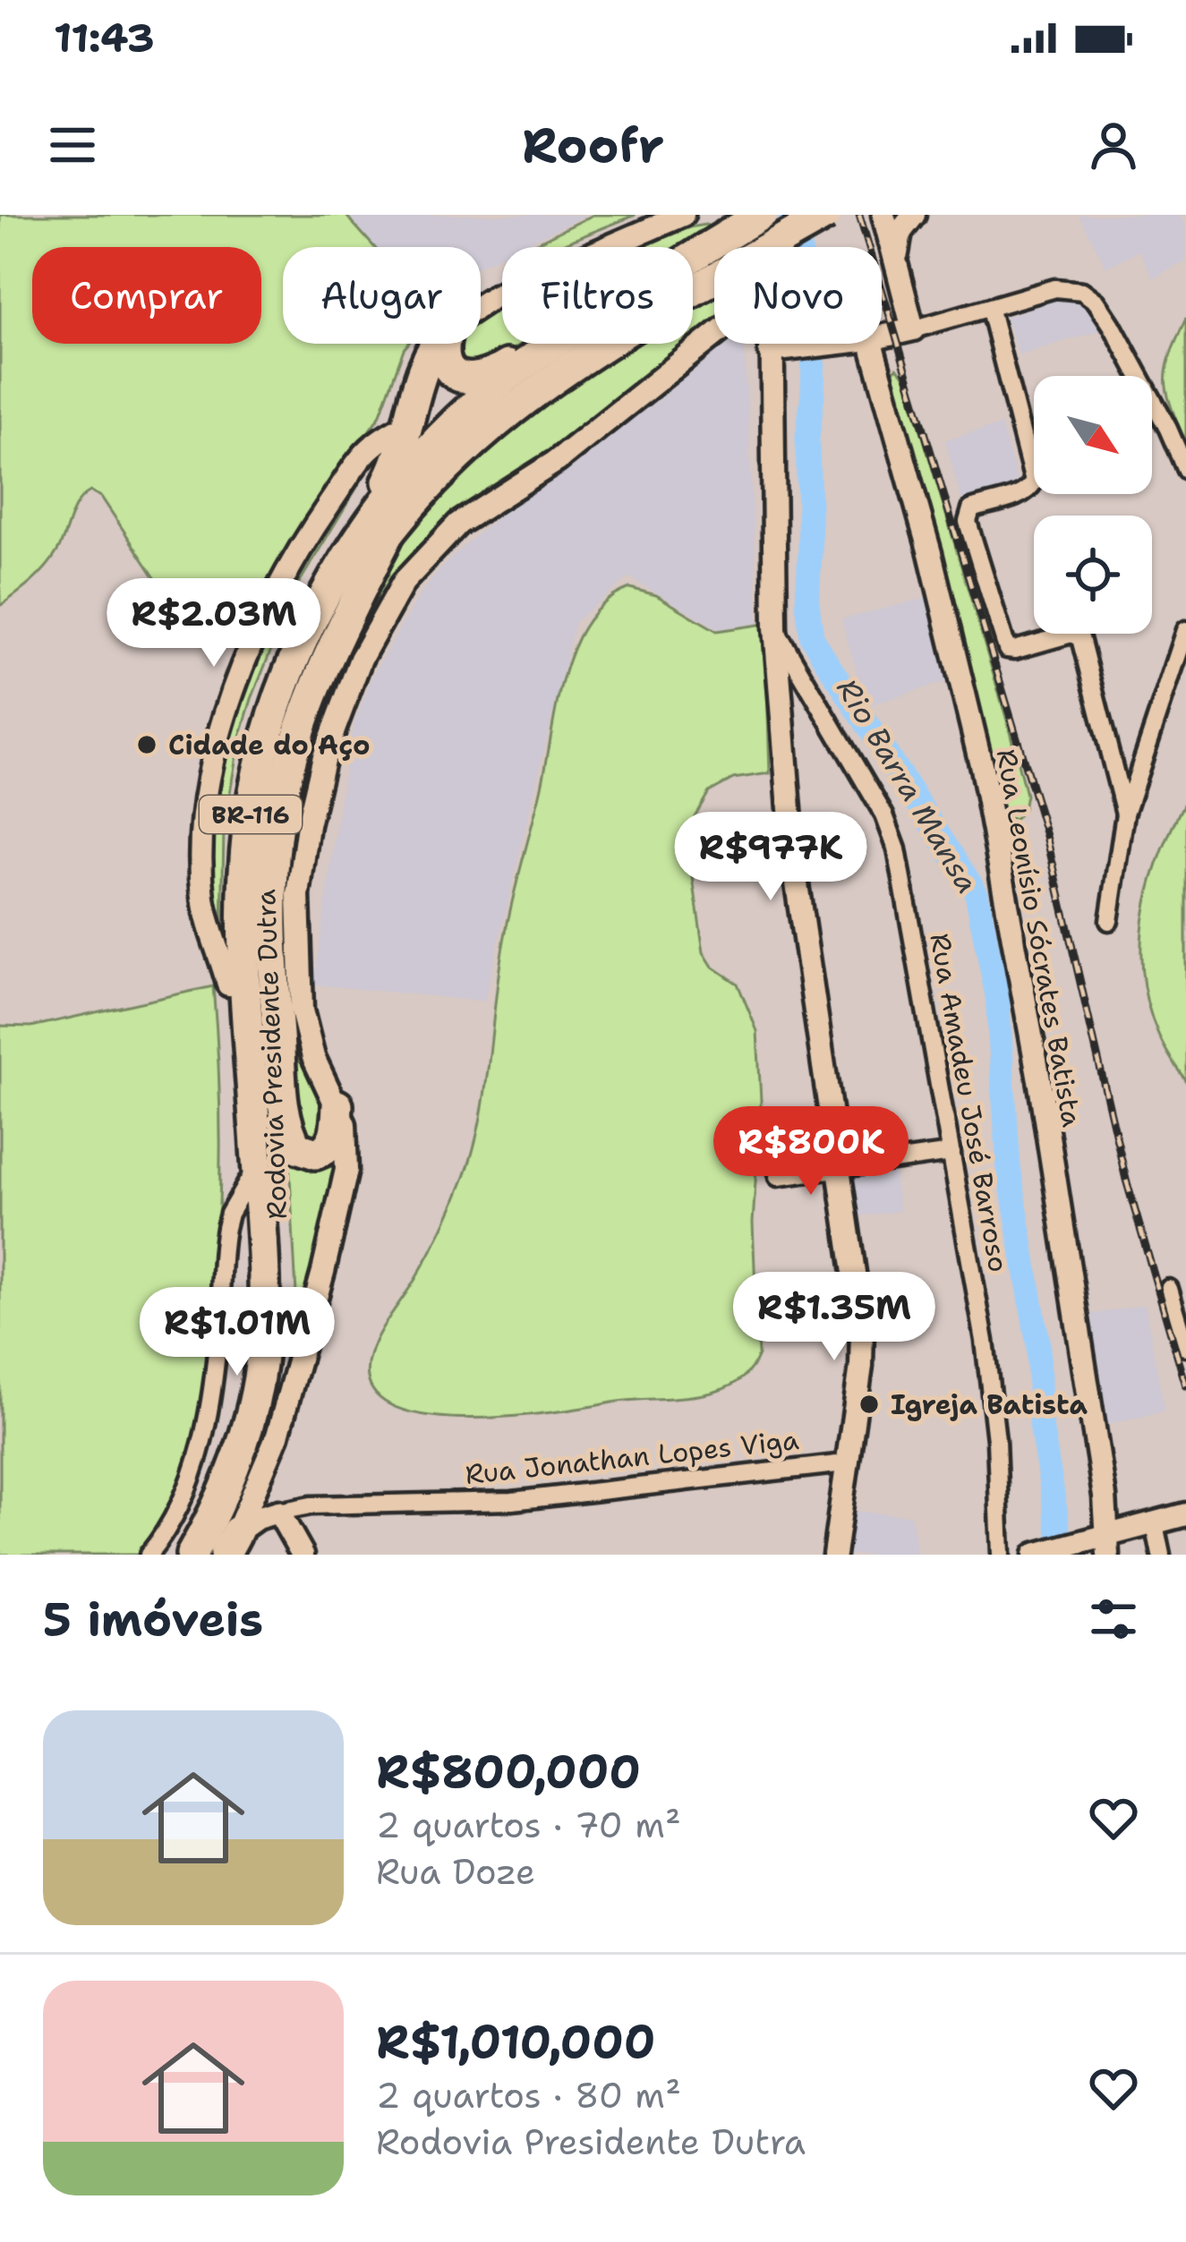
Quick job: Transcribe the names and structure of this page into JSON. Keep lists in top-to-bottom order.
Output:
{
  "streets": {
    "highway": ["BR-116", "Rodovia Presidente Dutra"],
    "main road": ["Rua Leonísio Sócrates Batista", "Rua Jonathan Lopes Viga"],
    "street": ["Rua Amadeu José Barroso"]
  },
  "crossings": [
    ["BR-116", "Rodovia Presidente Dutra"]
  ],
  "water": ["Rio Barra Mansa"],
  "places": ["Cidade do Aço", "Igreja Batista"],
  "north": "bottom right",
  "page": {
    "status": "11:43",
    "header": "Roofr",
    "chip": [
      "Comprar",
      "Alugar",
      "Filtros",
      "Novo"
    ],
    "price": [
      "R$2.03M",
      "R$977K",
      "R$800K",
      "R$1.35M",
      "R$1.01M"
    ],
    "heading": "5 imóveis",
    "list": [
      {
        "name": "R$800,000",
        "note": "2 quartos · 70 m² · Rua Doze"
      },
      {
        "name": "R$1,010,000",
        "note": "2 quartos · 80 m² · Rodovia Presidente Dutra"
      }
    ]
  }
}
